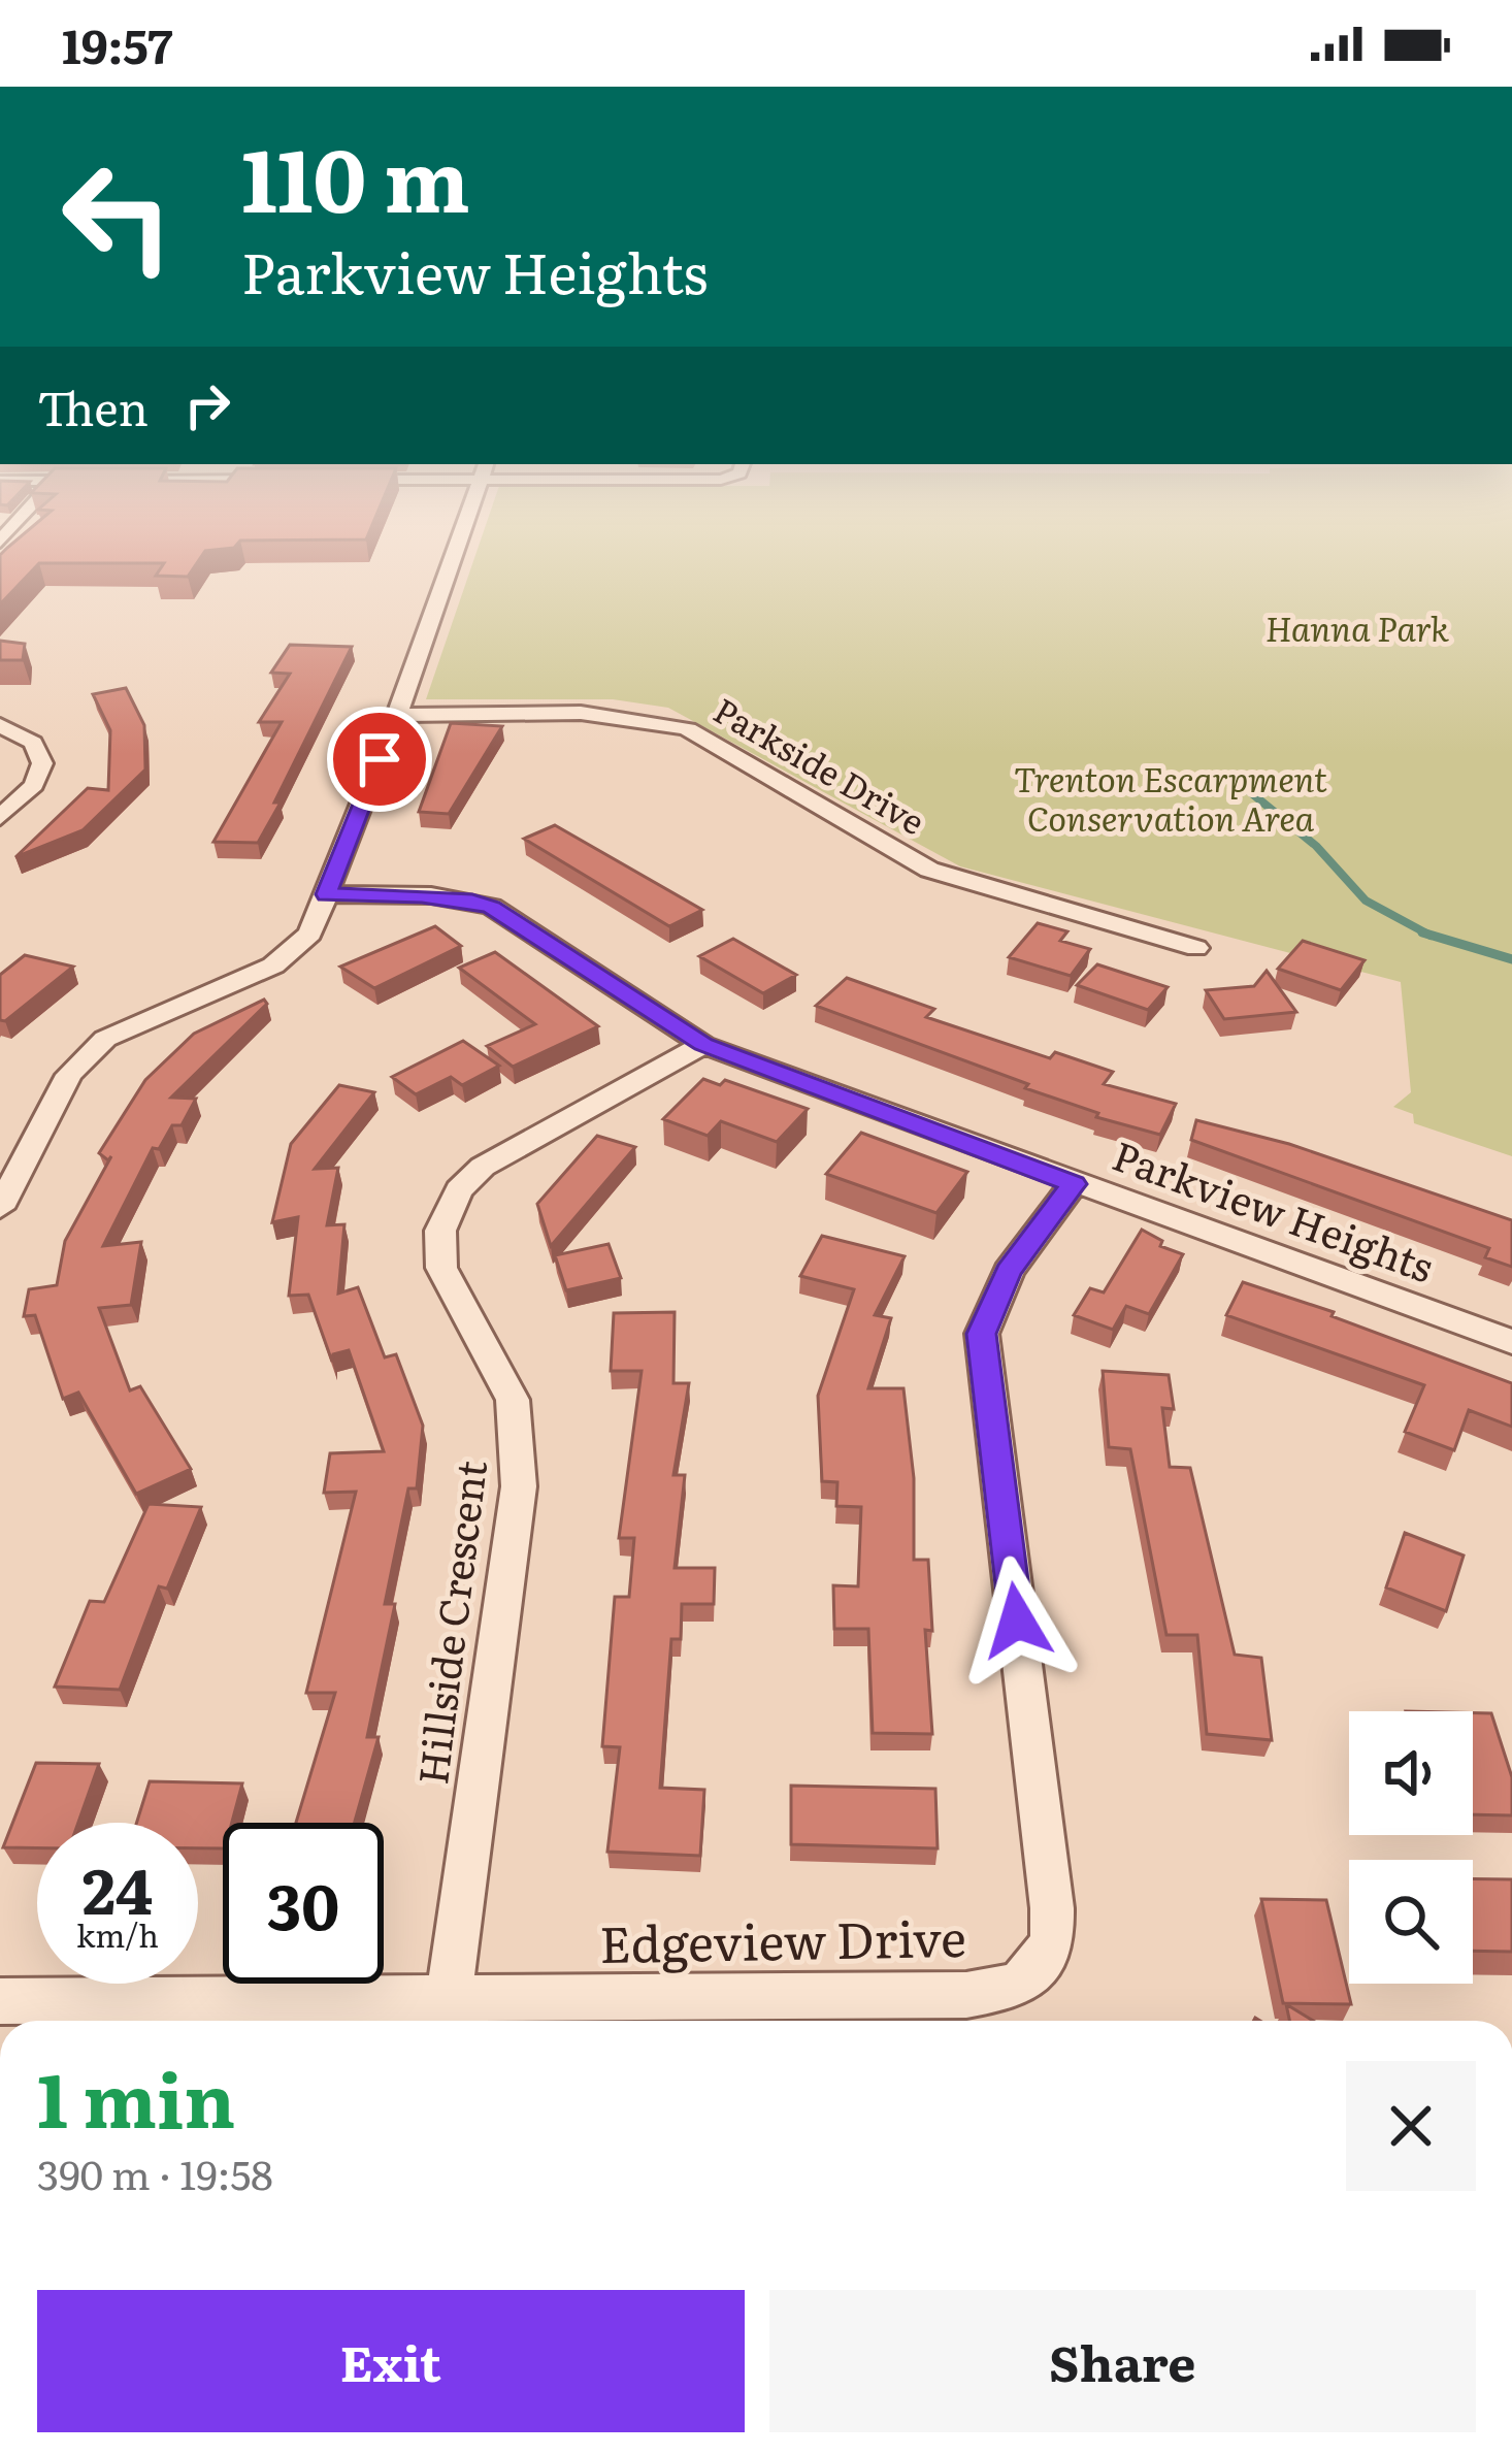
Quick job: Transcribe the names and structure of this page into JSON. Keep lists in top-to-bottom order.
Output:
{
  "streets": {
    "street": [
      "Parkside Drive",
      "Parkview Heights",
      "Hillside Crescent",
      "Edgeview Drive"
    ]
  },
  "crossings": [
    ["Parkview Heights", "Hillside Crescent"],
    ["Parkview Heights", "Edgeview Drive"],
    ["Hillside Crescent", "Edgeview Drive"]
  ],
  "parks": ["Hanna Park", "Trenton Escarpment Conservation Area"],
  "page": {
    "status": "19:57",
    "turn": ["110 m", "Parkview Heights"],
    "then": "Then",
    "speed": "24 km/h",
    "limit": "30",
    "heading": ["1 min", "390 m · 19:58"],
    "buttons": ["Exit", "Share"]
  }
}
